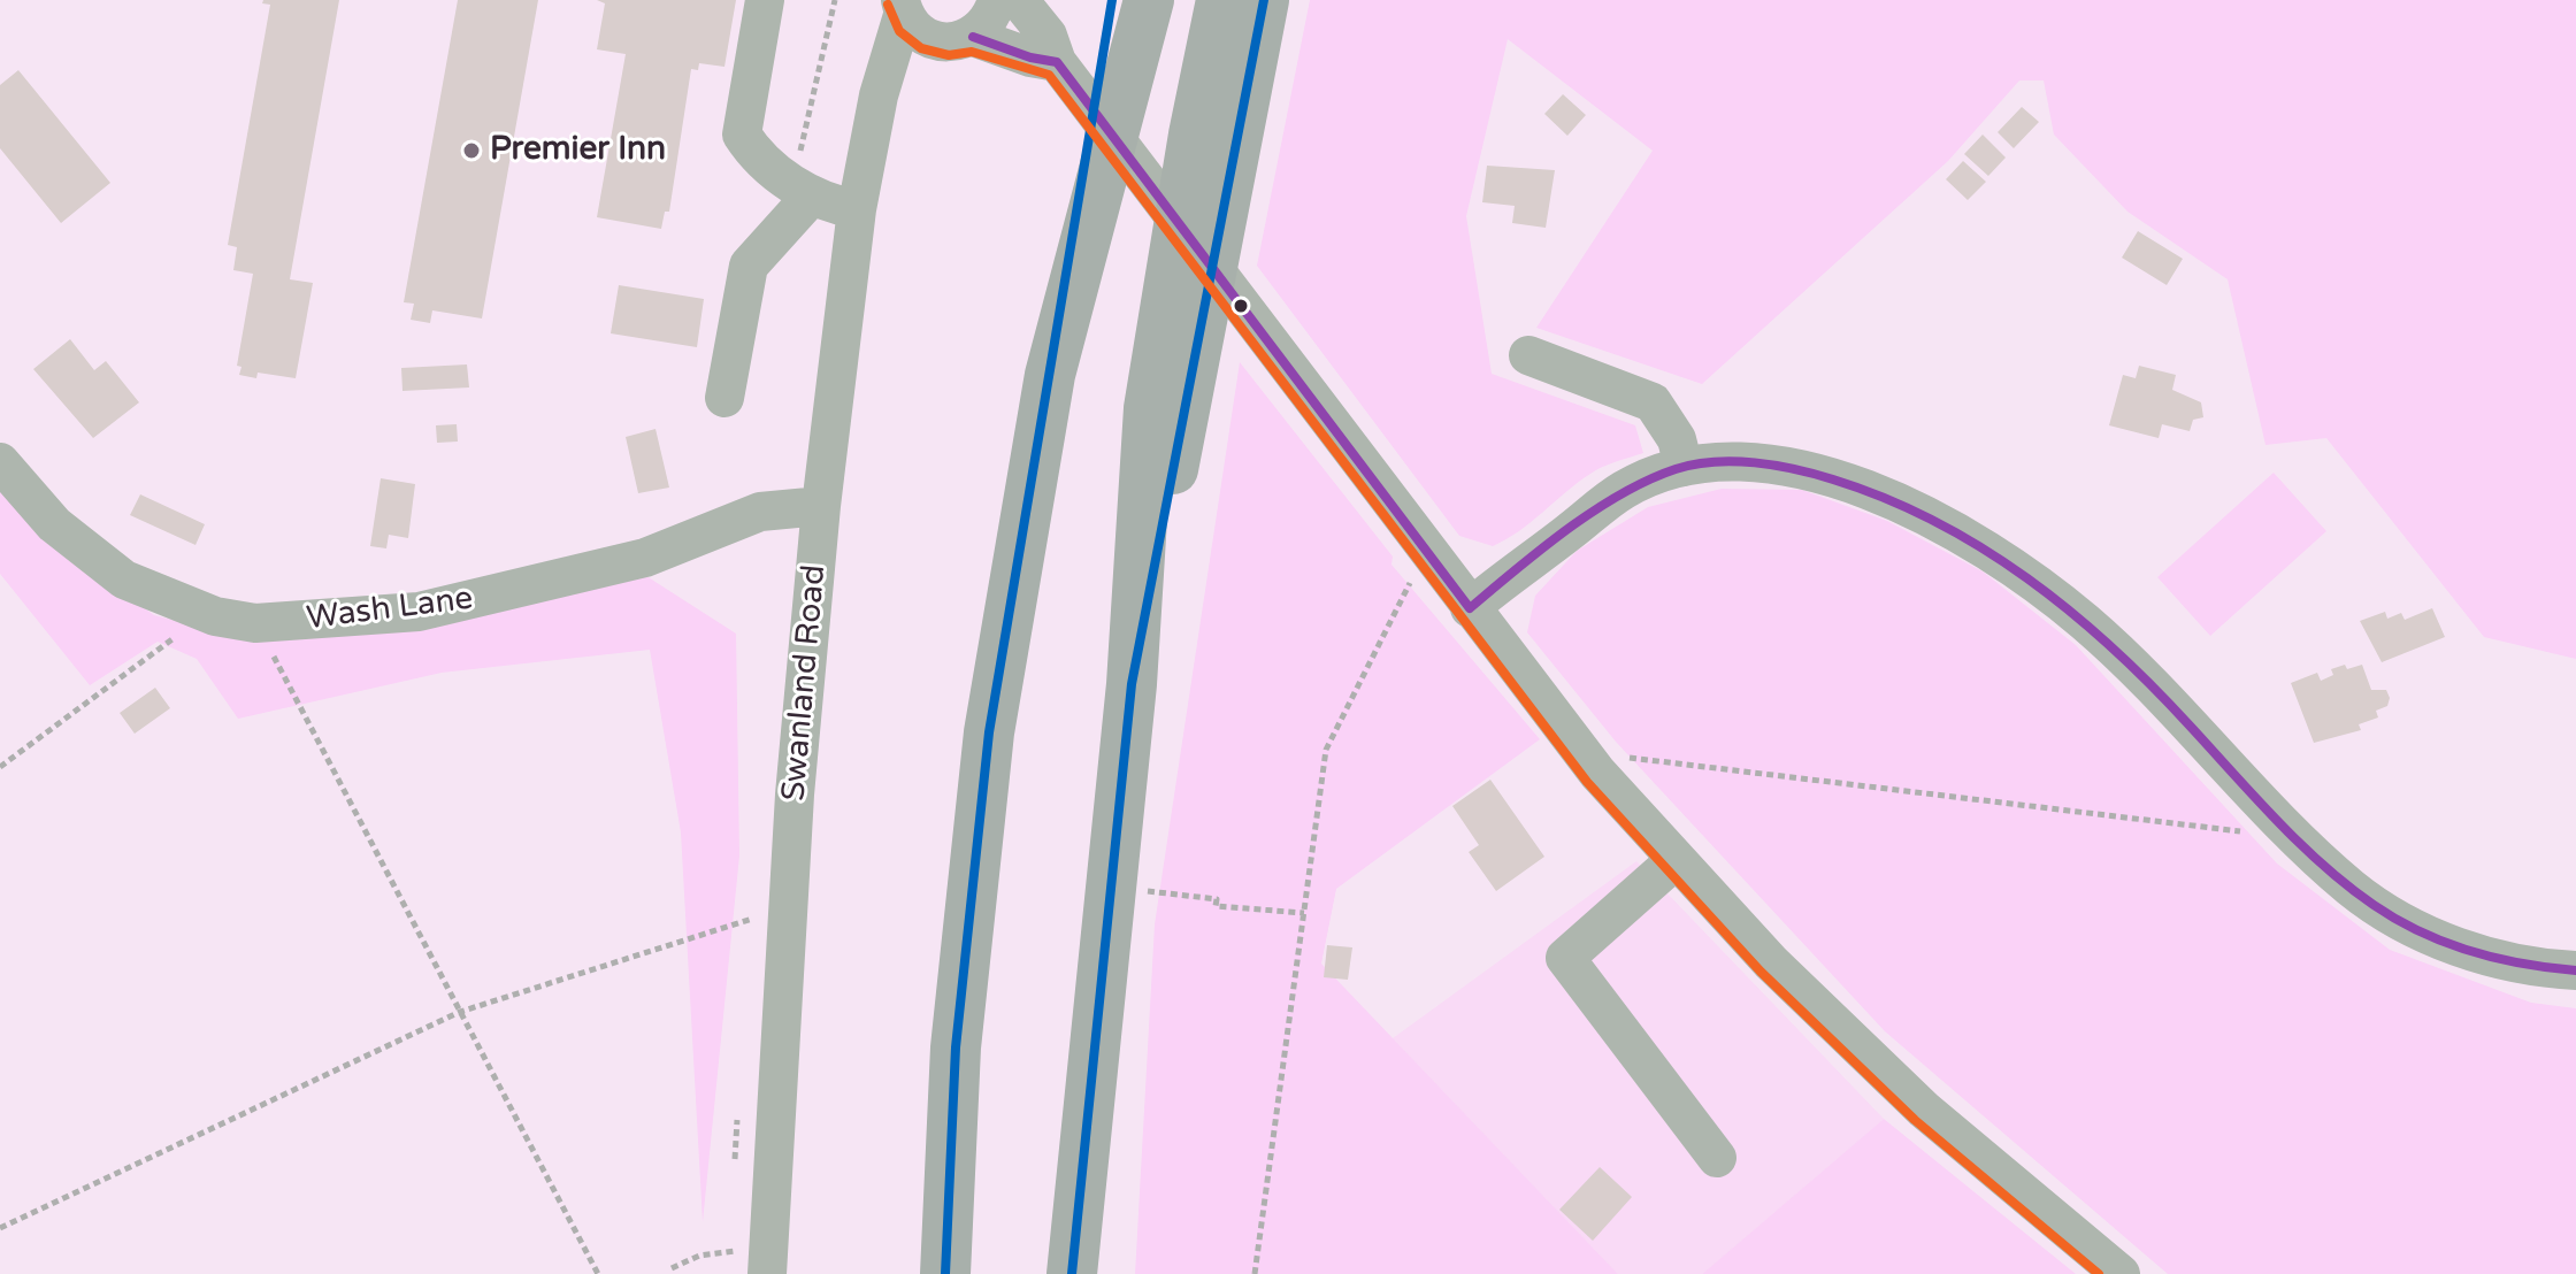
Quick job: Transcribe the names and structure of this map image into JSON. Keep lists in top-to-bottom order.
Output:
{
  "streets": {
    "street": ["Wash Lane", "Swanland Road"]
  },
  "crossings": [
    ["Wash Lane", "Swanland Road"]
  ],
  "places": ["Premier Inn"]
}
